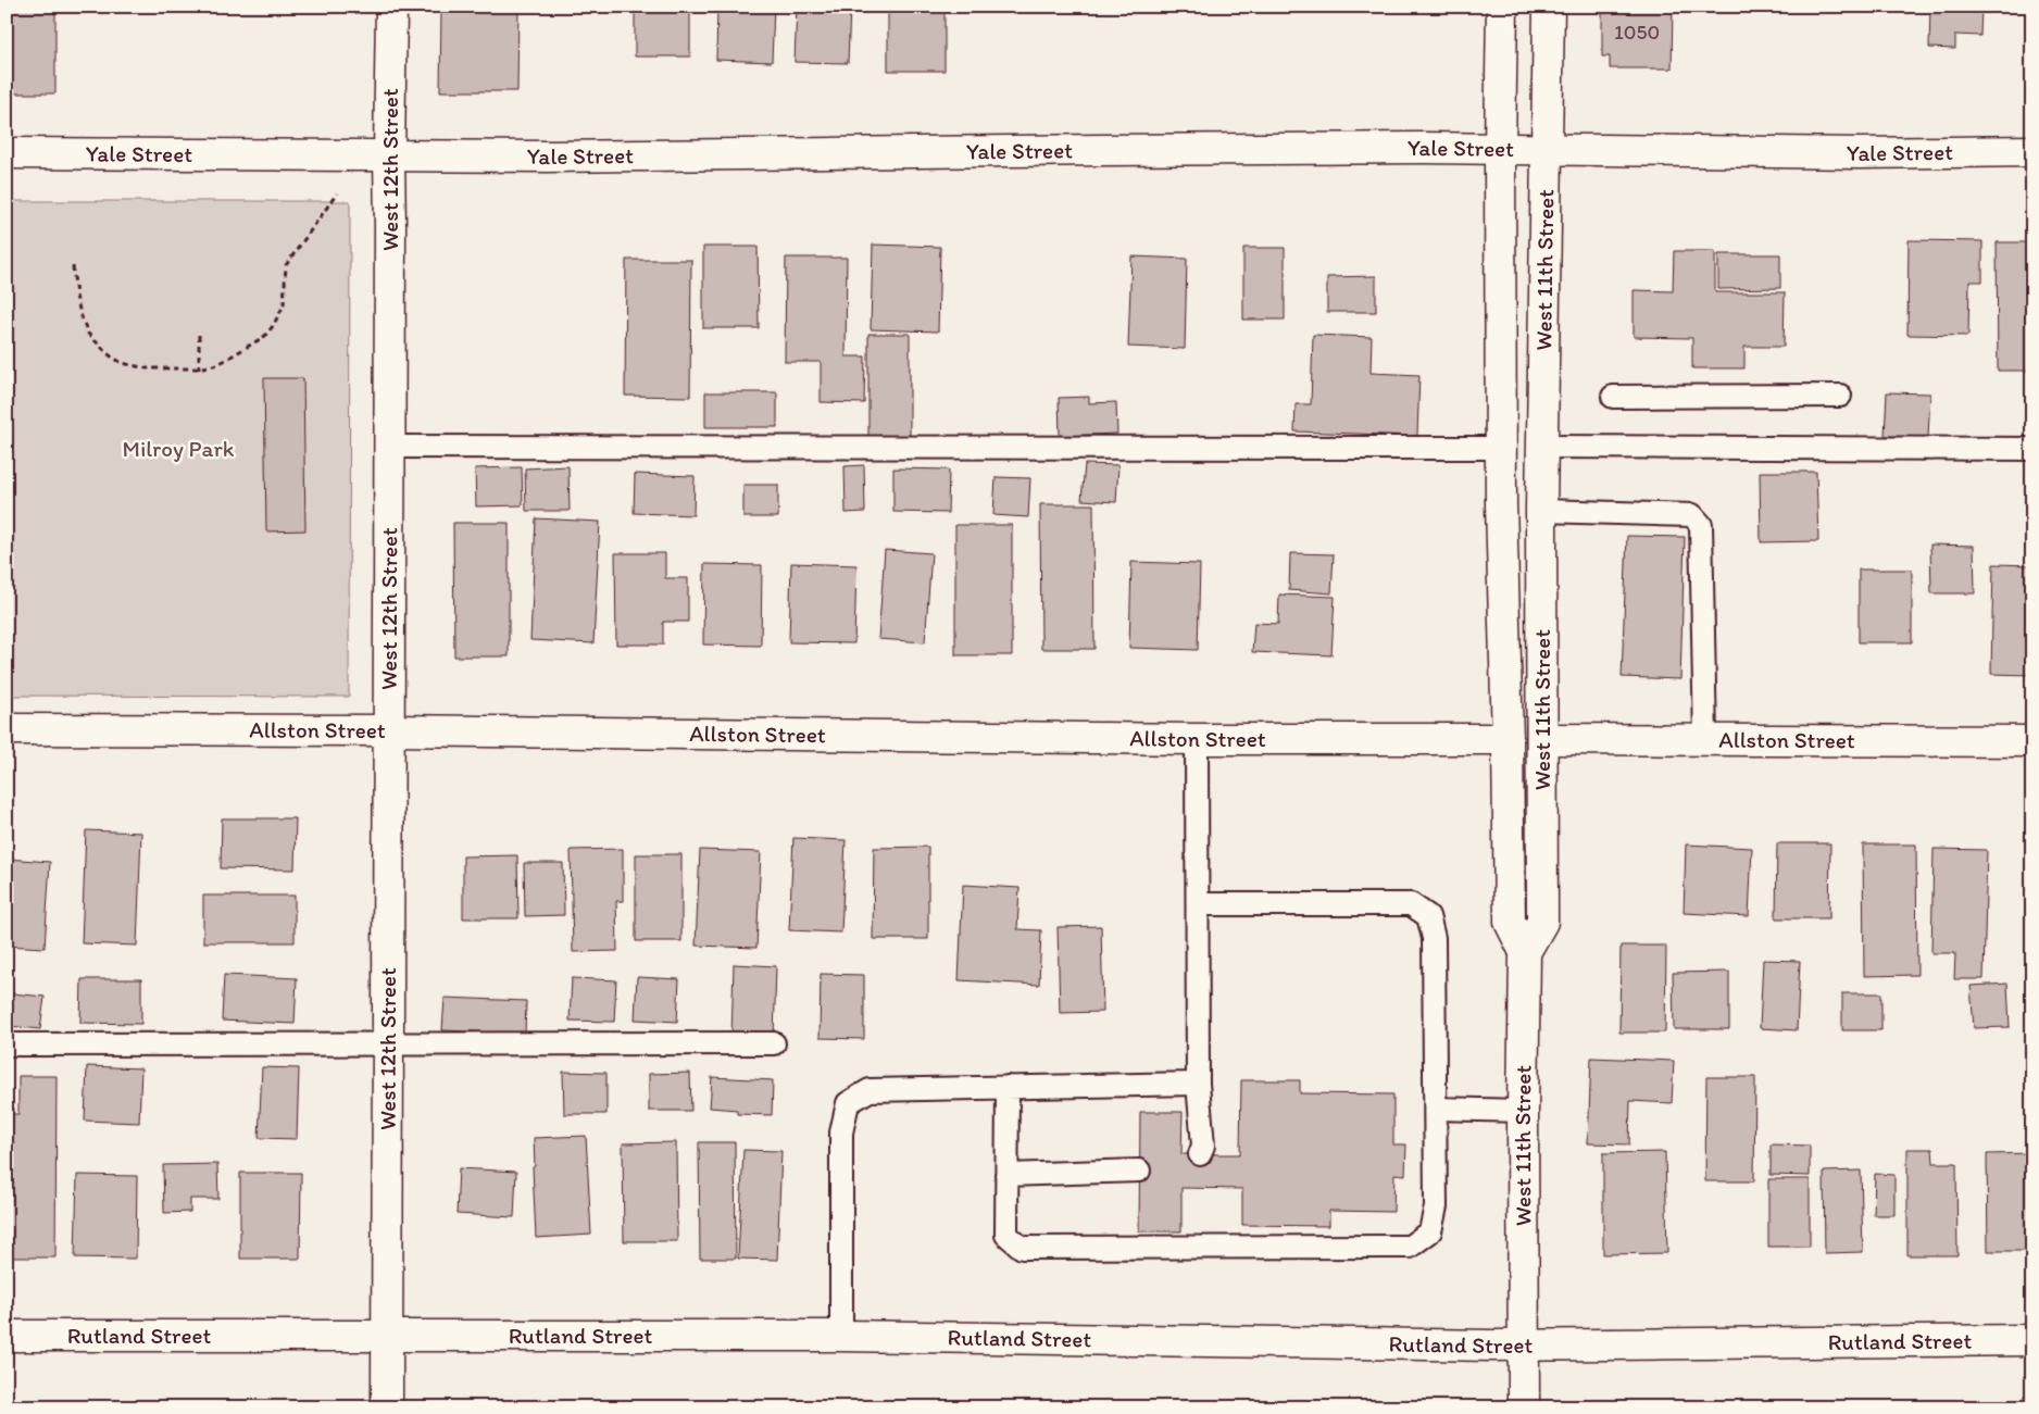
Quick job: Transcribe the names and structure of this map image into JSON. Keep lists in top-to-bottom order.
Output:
{
  "streets": {
    "street": [
      "Yale Street",
      "West 12th Street",
      "West 11th Street",
      "Allston Street",
      "Rutland Street"
    ]
  },
  "crossings": [
    ["Yale Street", "West 12th Street"],
    ["Yale Street", "West 11th Street"],
    ["West 12th Street", "Allston Street"],
    ["West 12th Street", "Rutland Street"],
    ["West 11th Street", "Allston Street"],
    ["West 11th Street", "Rutland Street"]
  ],
  "parks": ["Milroy Park"],
  "house_numbers": ["1050"]
}
